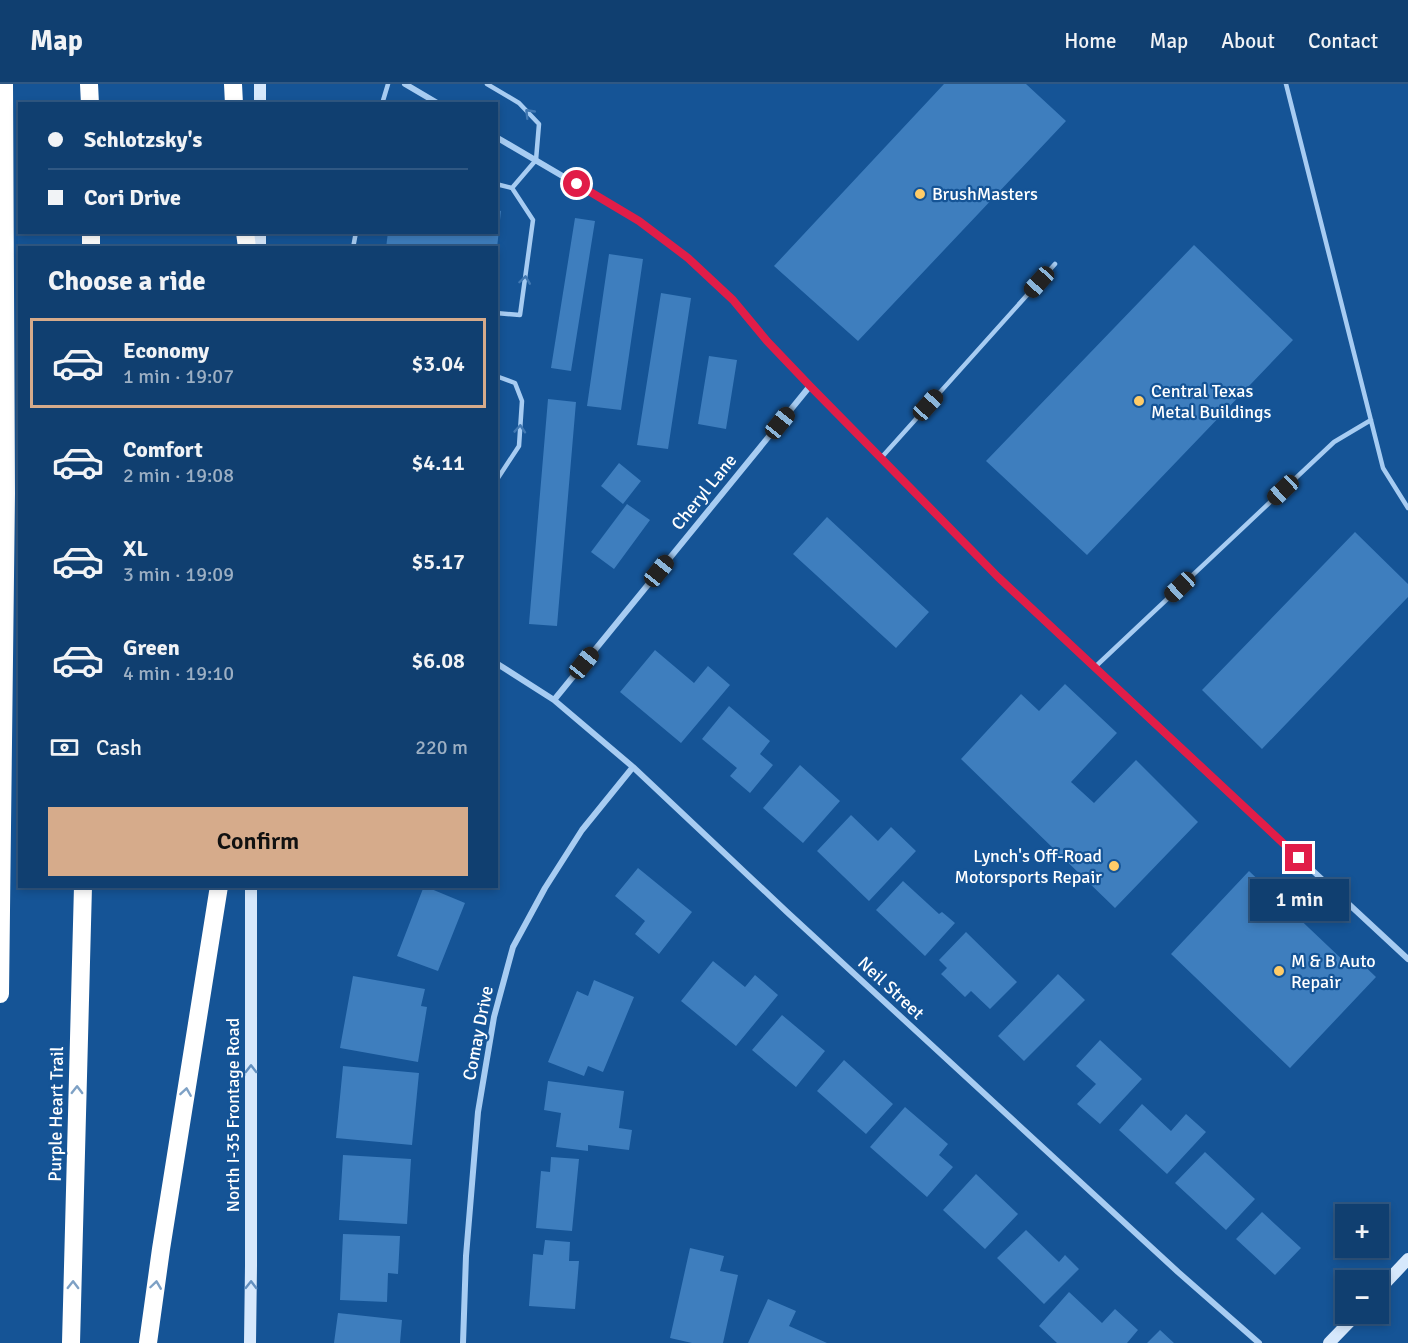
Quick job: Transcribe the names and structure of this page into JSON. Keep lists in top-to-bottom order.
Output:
{
  "streets": {
    "highway": ["Purple Heart Trail"],
    "main road": ["North I-35 Frontage Road"],
    "street": ["Cheryl Lane", "Neil Street", "Comay Drive"]
  },
  "crossings": [
    ["Cheryl Lane", "Neil Street"],
    ["Neil Street", "Comay Drive"]
  ],
  "one_way": ["North I-35 Frontage Road"],
  "places": [
    "BrushMasters",
    "Central Texas Metal Buildings",
    "Lynch's Off-Road Motorsports Repair",
    "M & B Auto Repair"
  ],
  "page": {
    "header": "Map",
    "nav": [
      "Home",
      "Map",
      "About",
      "Contact"
    ],
    "banner": ["Schlotzsky's", "Cori Drive"],
    "heading": "Choose a ride",
    "list": [
      {
        "name": "Economy",
        "note": "1 min · 19:07",
        "value": "$3.04"
      },
      {
        "name": "Comfort",
        "note": "2 min · 19:08",
        "value": "$4.11"
      },
      {
        "name": "XL",
        "note": "3 min · 19:09",
        "value": "$5.17"
      },
      {
        "name": "Green",
        "note": "4 min · 19:10",
        "value": "$6.08"
      }
    ],
    "pay": ["Cash", "220 m"],
    "buttons": "Confirm",
    "bubble": "1 min",
    "map_buttons": ["+", "−"]
  }
}
